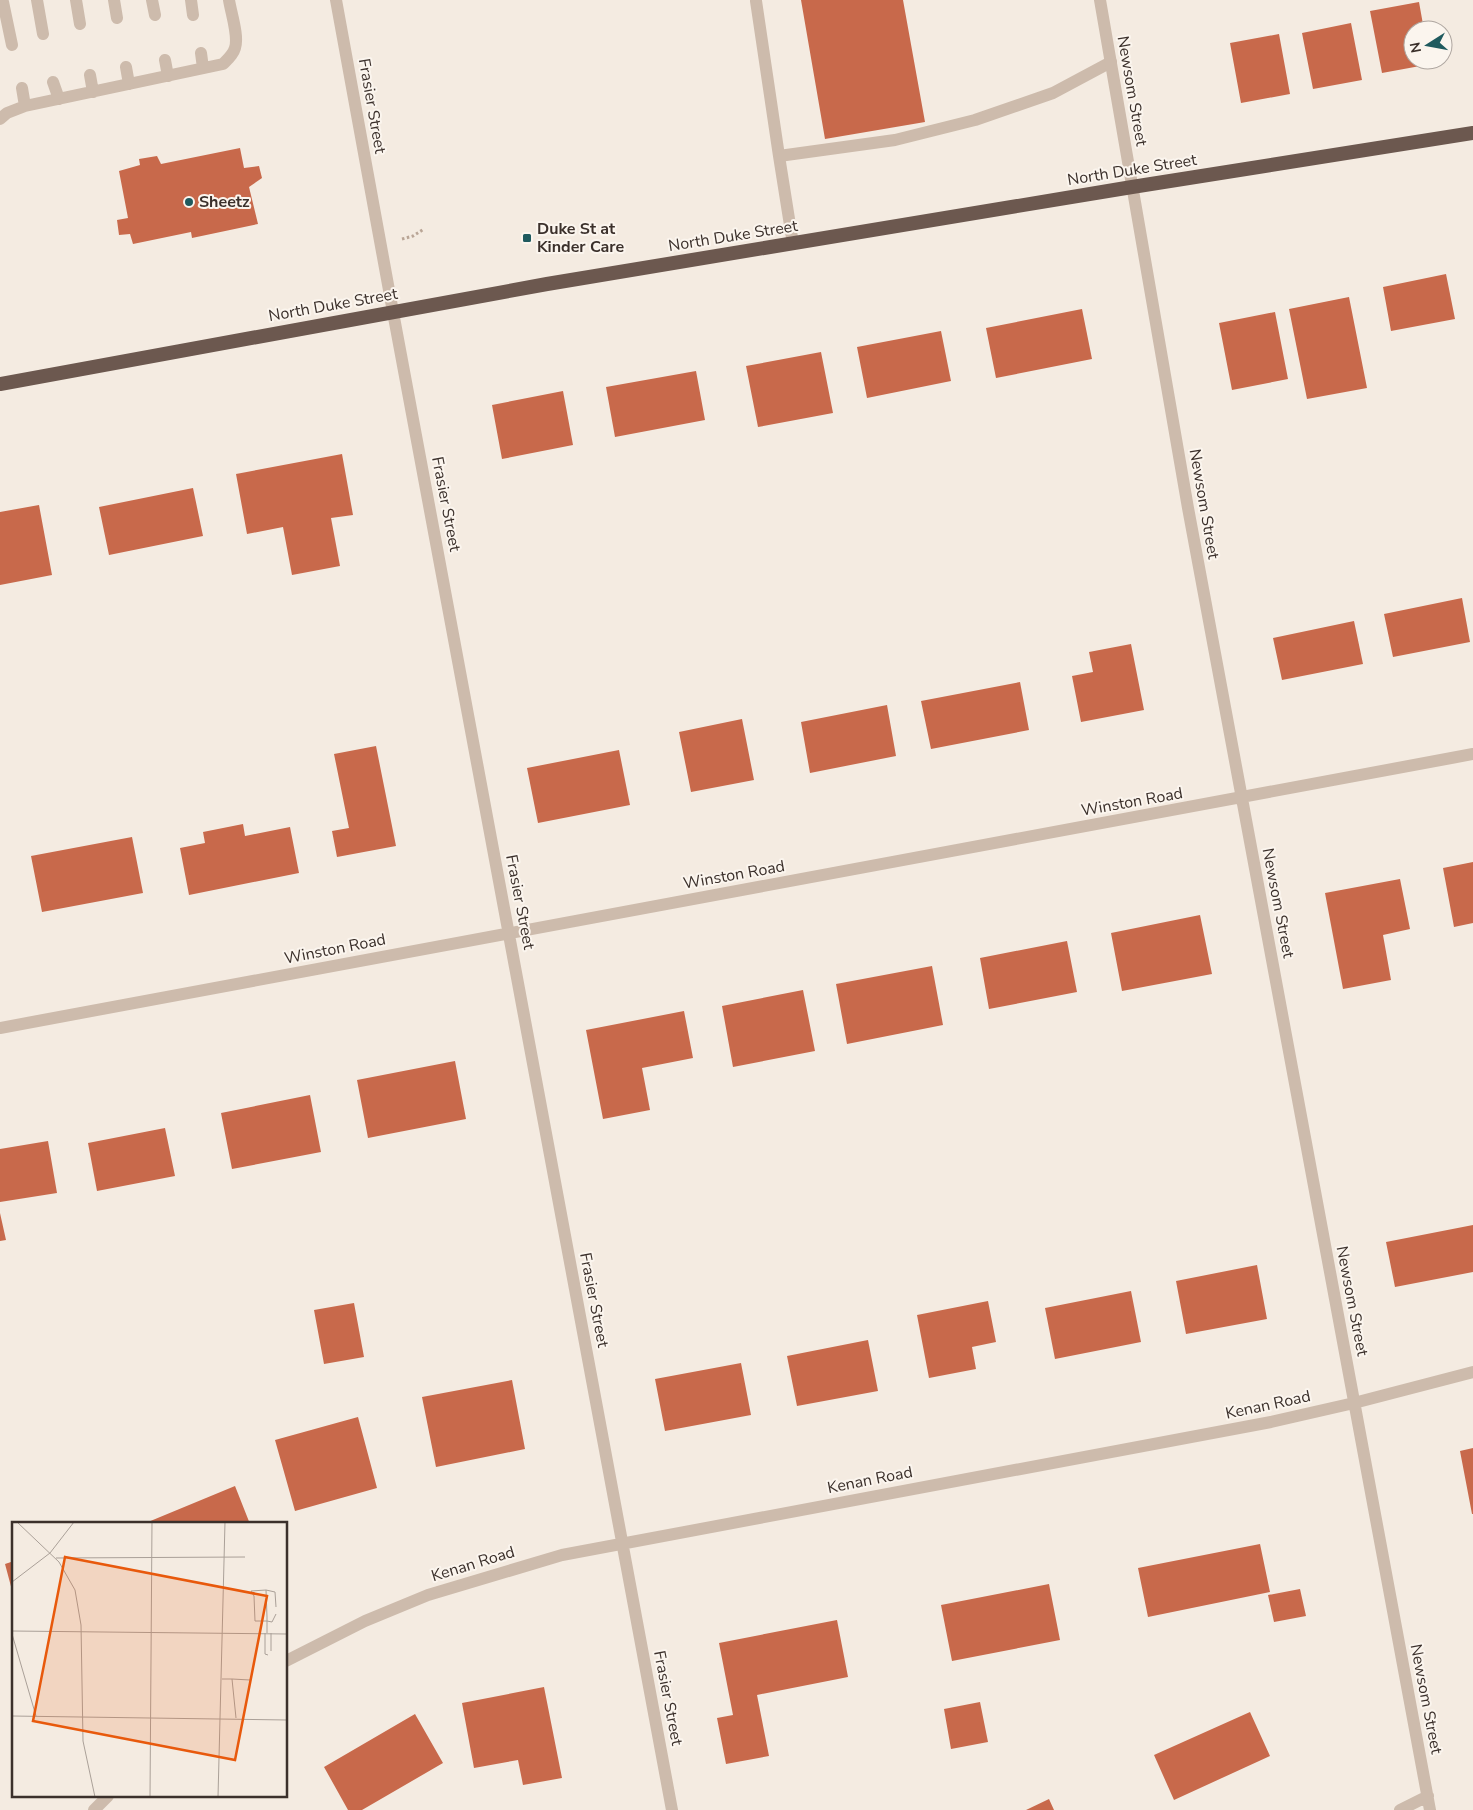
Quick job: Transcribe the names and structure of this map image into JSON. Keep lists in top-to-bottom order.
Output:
{
  "streets": {
    "highway": ["North Duke Street"],
    "street": [
      "Newsom Street",
      "Frasier Street",
      "Winston Road",
      "Kenan Road"
    ]
  },
  "crossings": [
    ["Newsom Street", "North Duke Street"],
    ["Newsom Street", "Winston Road"],
    ["Newsom Street", "Kenan Road"],
    ["Frasier Street", "North Duke Street"],
    ["Frasier Street", "Winston Road"],
    ["Frasier Street", "Kenan Road"]
  ],
  "places": {
    "other": ["Sheetz"],
    "transit": ["Duke St at Kinder Care"]
  },
  "north": "left"
}
